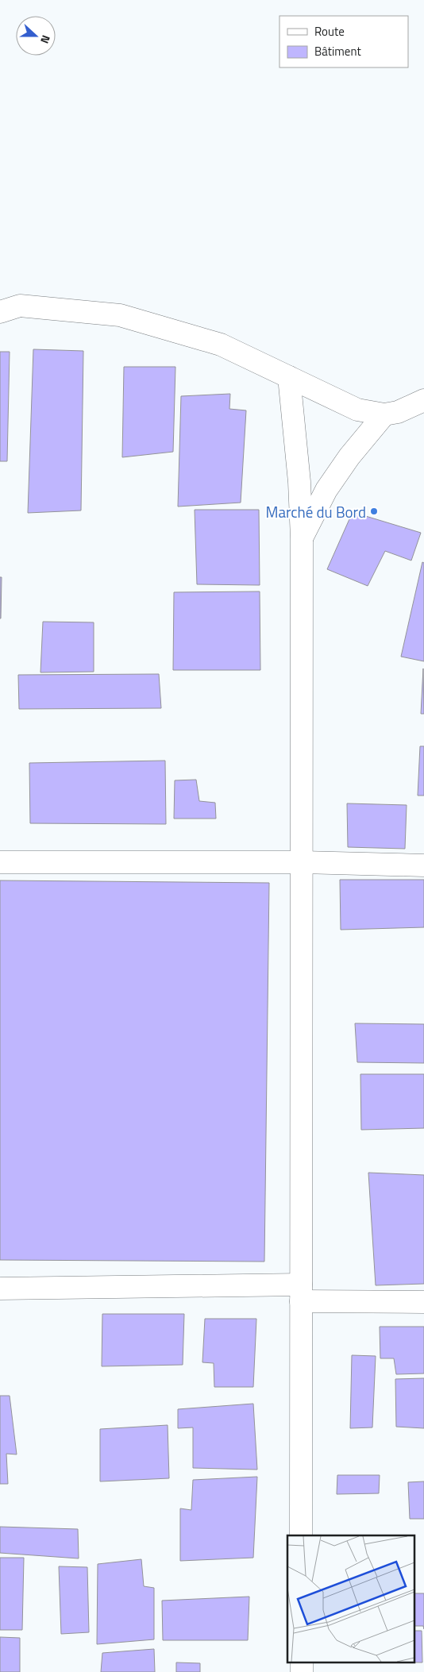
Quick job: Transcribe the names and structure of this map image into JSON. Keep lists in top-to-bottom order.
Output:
{
  "places": ["Marché du Bord"],
  "legend": ["Route", "Bâtiment"],
  "north": "right"
}
